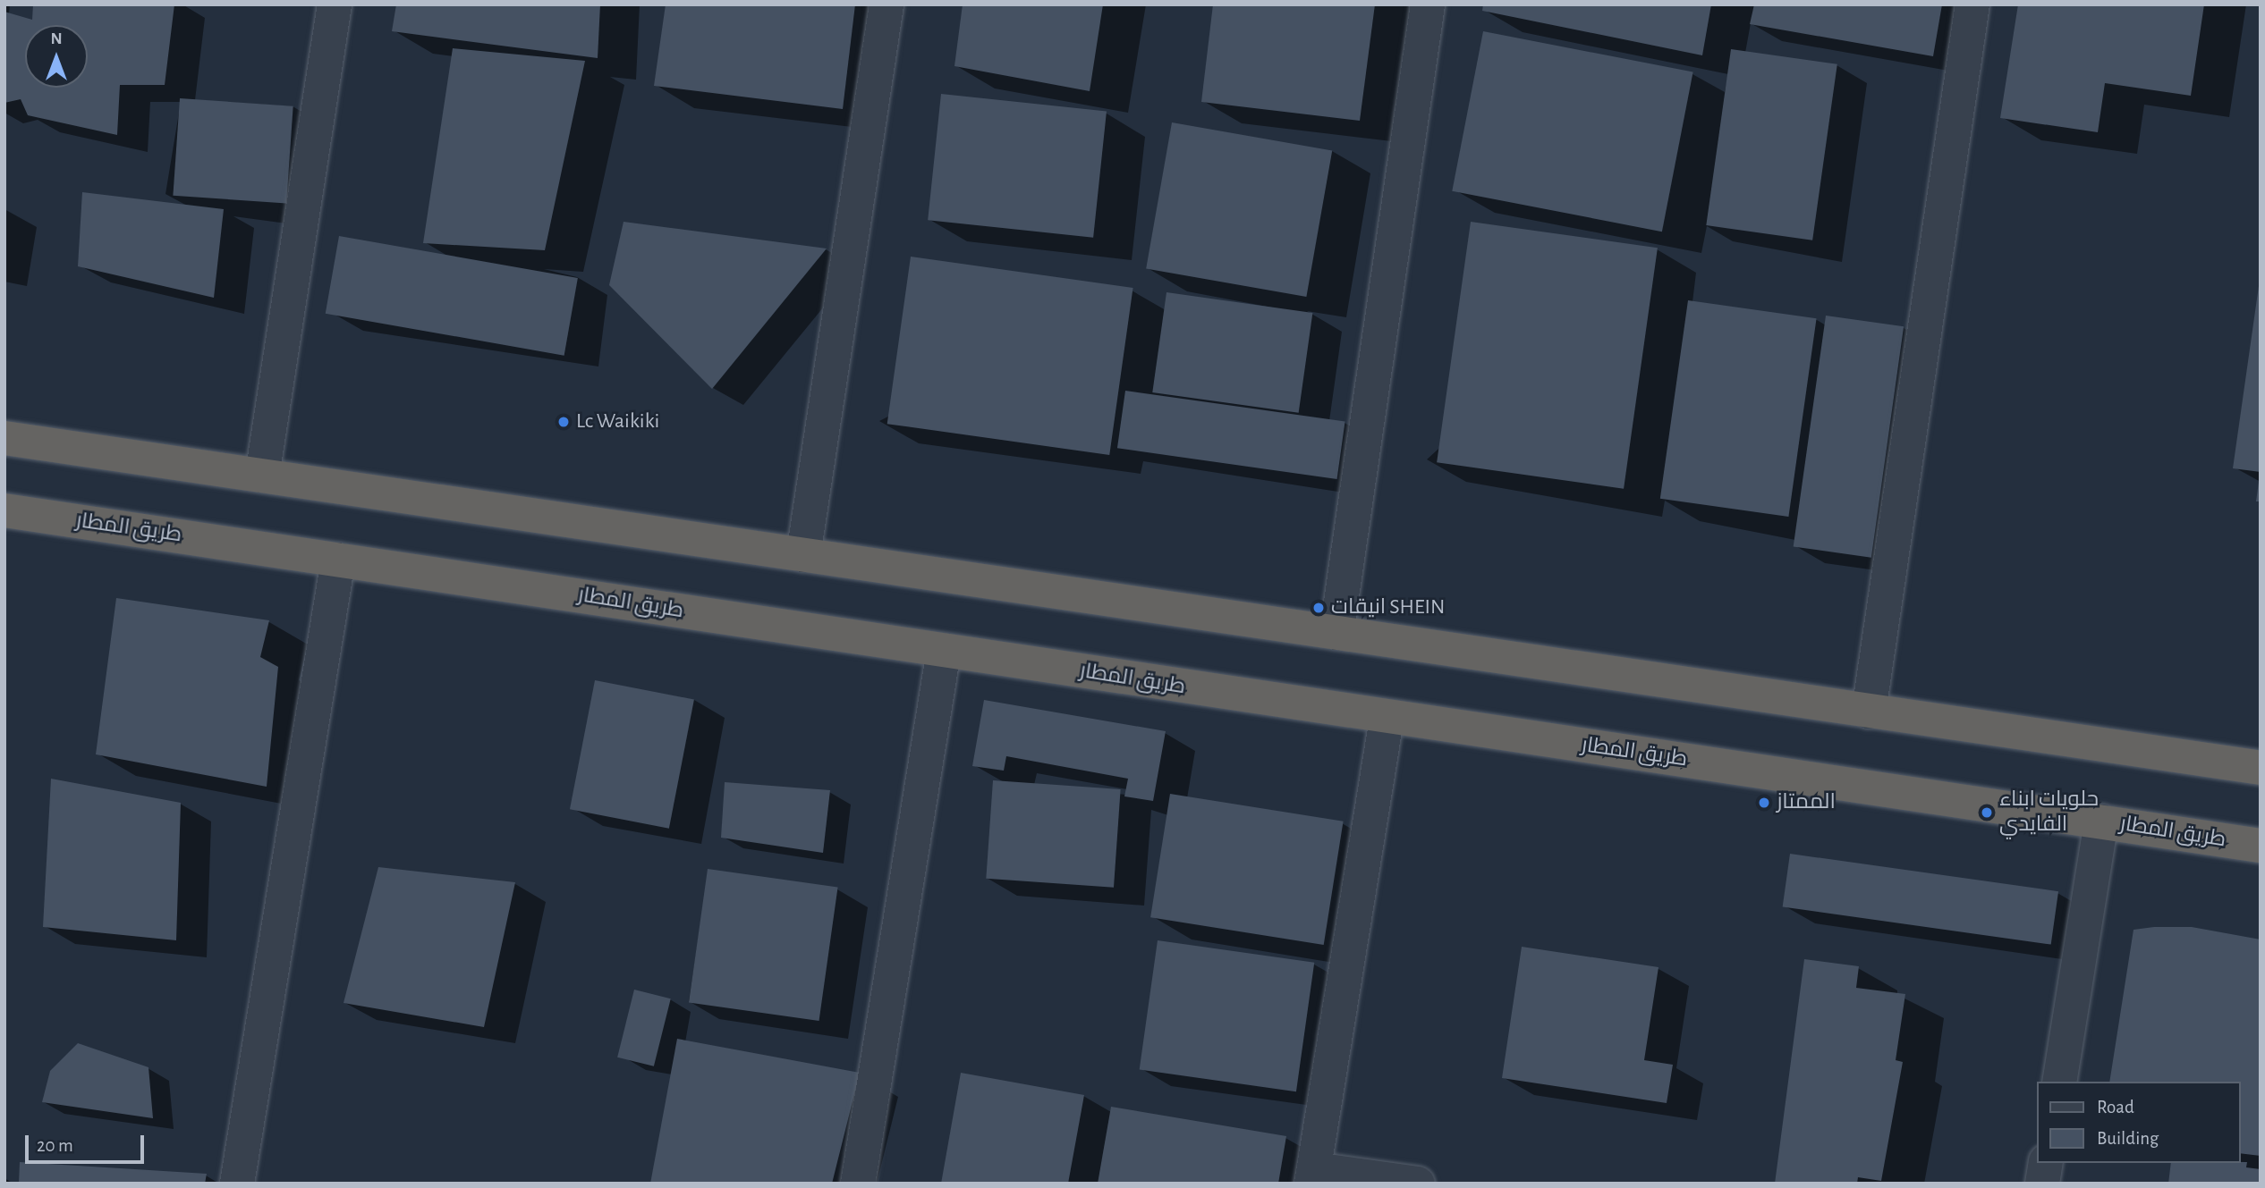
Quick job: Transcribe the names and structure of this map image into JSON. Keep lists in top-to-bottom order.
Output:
{
  "streets": {
    "highway": ["طريق المطار"]
  },
  "places": [
    "Lc Waikiki",
    "انيقات SHEIN",
    "الممتاز",
    "حلويات ابناء الفايدي"
  ],
  "legend": ["Road", "Building"],
  "scale_bar": "20 m",
  "north": "top"
}
